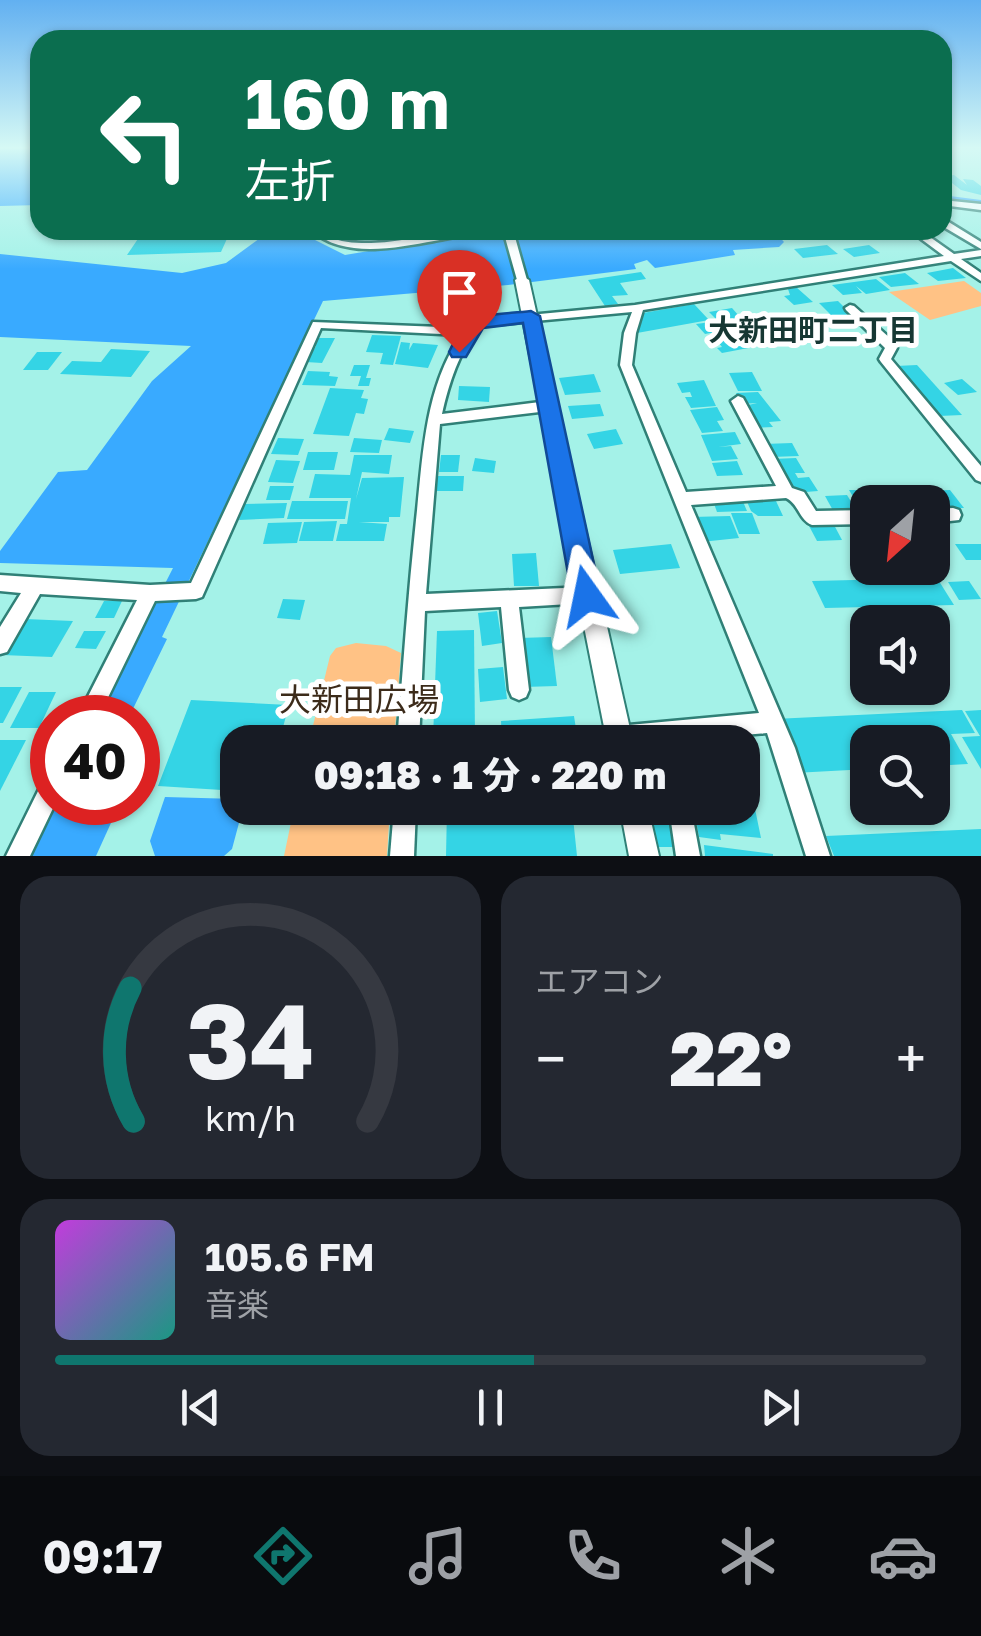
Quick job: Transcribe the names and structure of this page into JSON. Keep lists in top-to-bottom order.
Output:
{
  "districts": ["大新田町二丁目"],
  "parks": ["大新田広場"],
  "north": "bottom left",
  "page": {
    "turn": ["160 m", "左折"],
    "limit": "40",
    "trip": "09:18 · 1 分 · 220 m",
    "tile": "エアコン",
    "heat": ["−", "22°", "+"],
    "song": ["105.6 FM", "音楽"],
    "tabs": "09:17",
    "gauge": ["34", "km/h"]
  }
}
